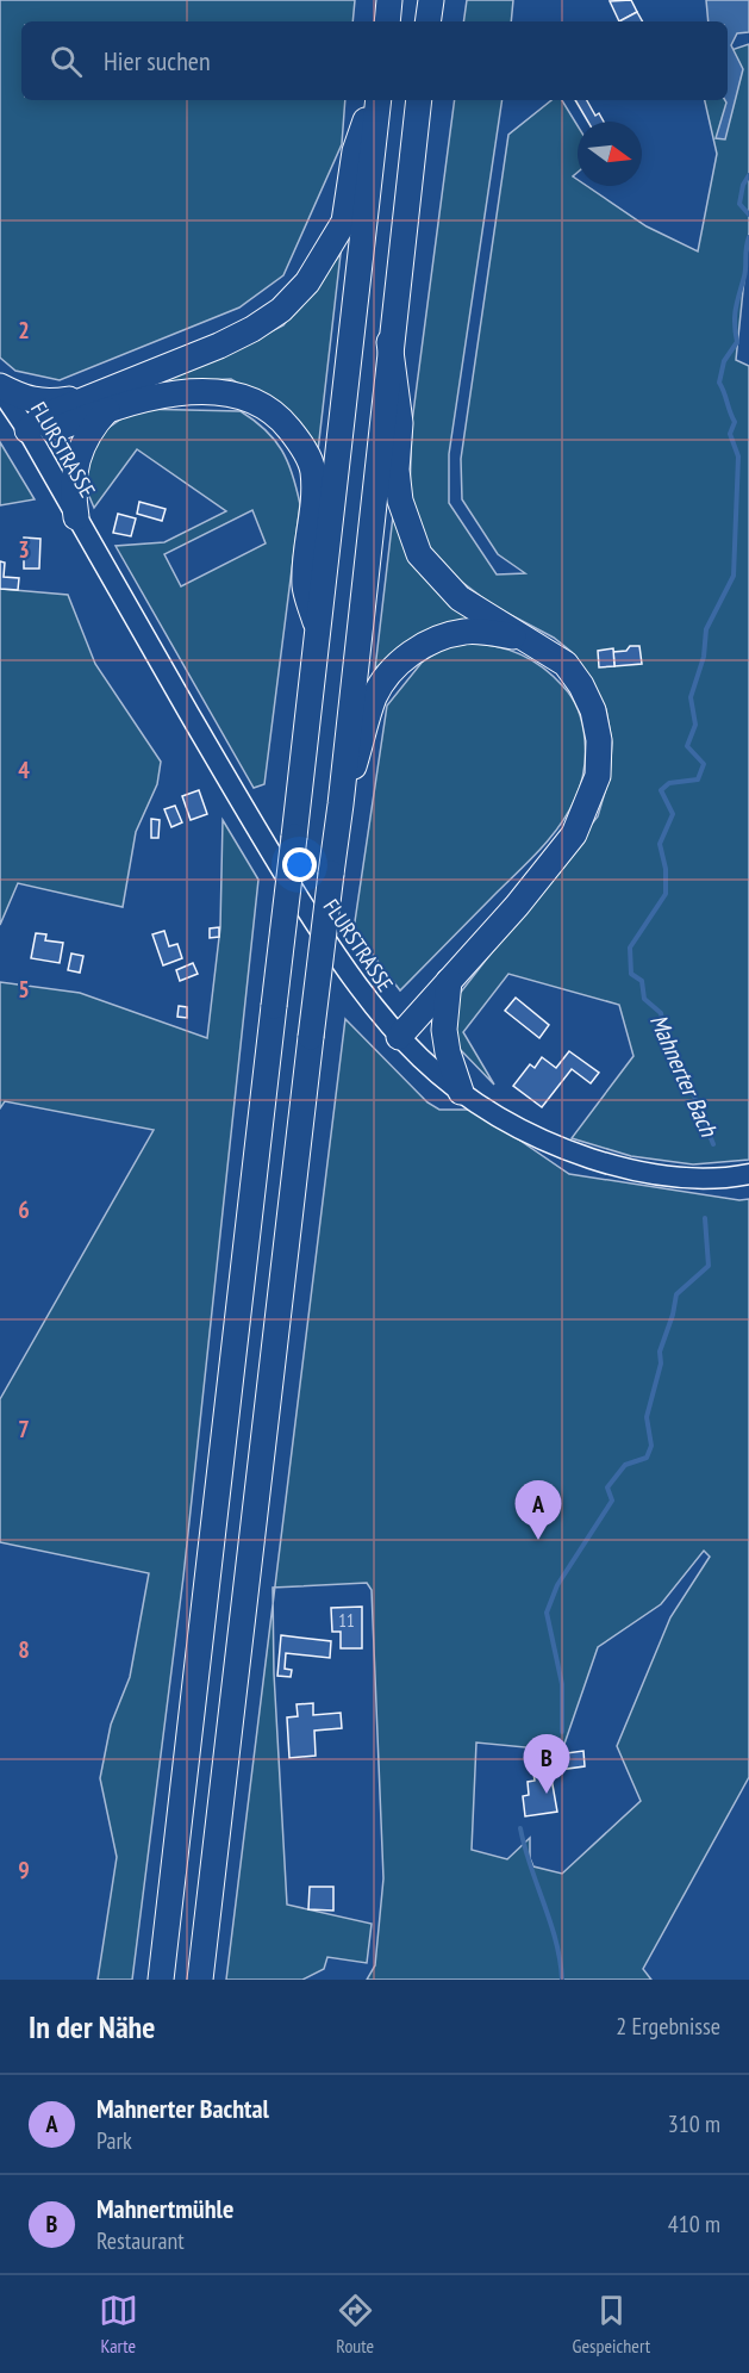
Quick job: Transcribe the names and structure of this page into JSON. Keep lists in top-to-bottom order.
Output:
{
  "streets": {
    "main road": ["FLURSTRASSE"]
  },
  "water": ["Mahnerter Bach"],
  "house_numbers": ["11"],
  "north": "right",
  "page": {
    "search": "Hier suchen",
    "pins": ["A", "B"],
    "heading": ["In der Nähe", "2 Ergebnisse"],
    "list": [
      {
        "mark": "A",
        "name": "Mahnerter Bachtal",
        "note": "Park",
        "value": "310 m"
      },
      {
        "mark": "B",
        "name": "Mahnertmühle",
        "note": "Restaurant",
        "value": "410 m"
      }
    ],
    "nav": ["Karte", "Route", "Gespeichert"]
  },
  "grid": {
    "rows": [
      "2",
      "3",
      "4",
      "5",
      "6",
      "7",
      "8",
      "9"
    ]
  }
}
